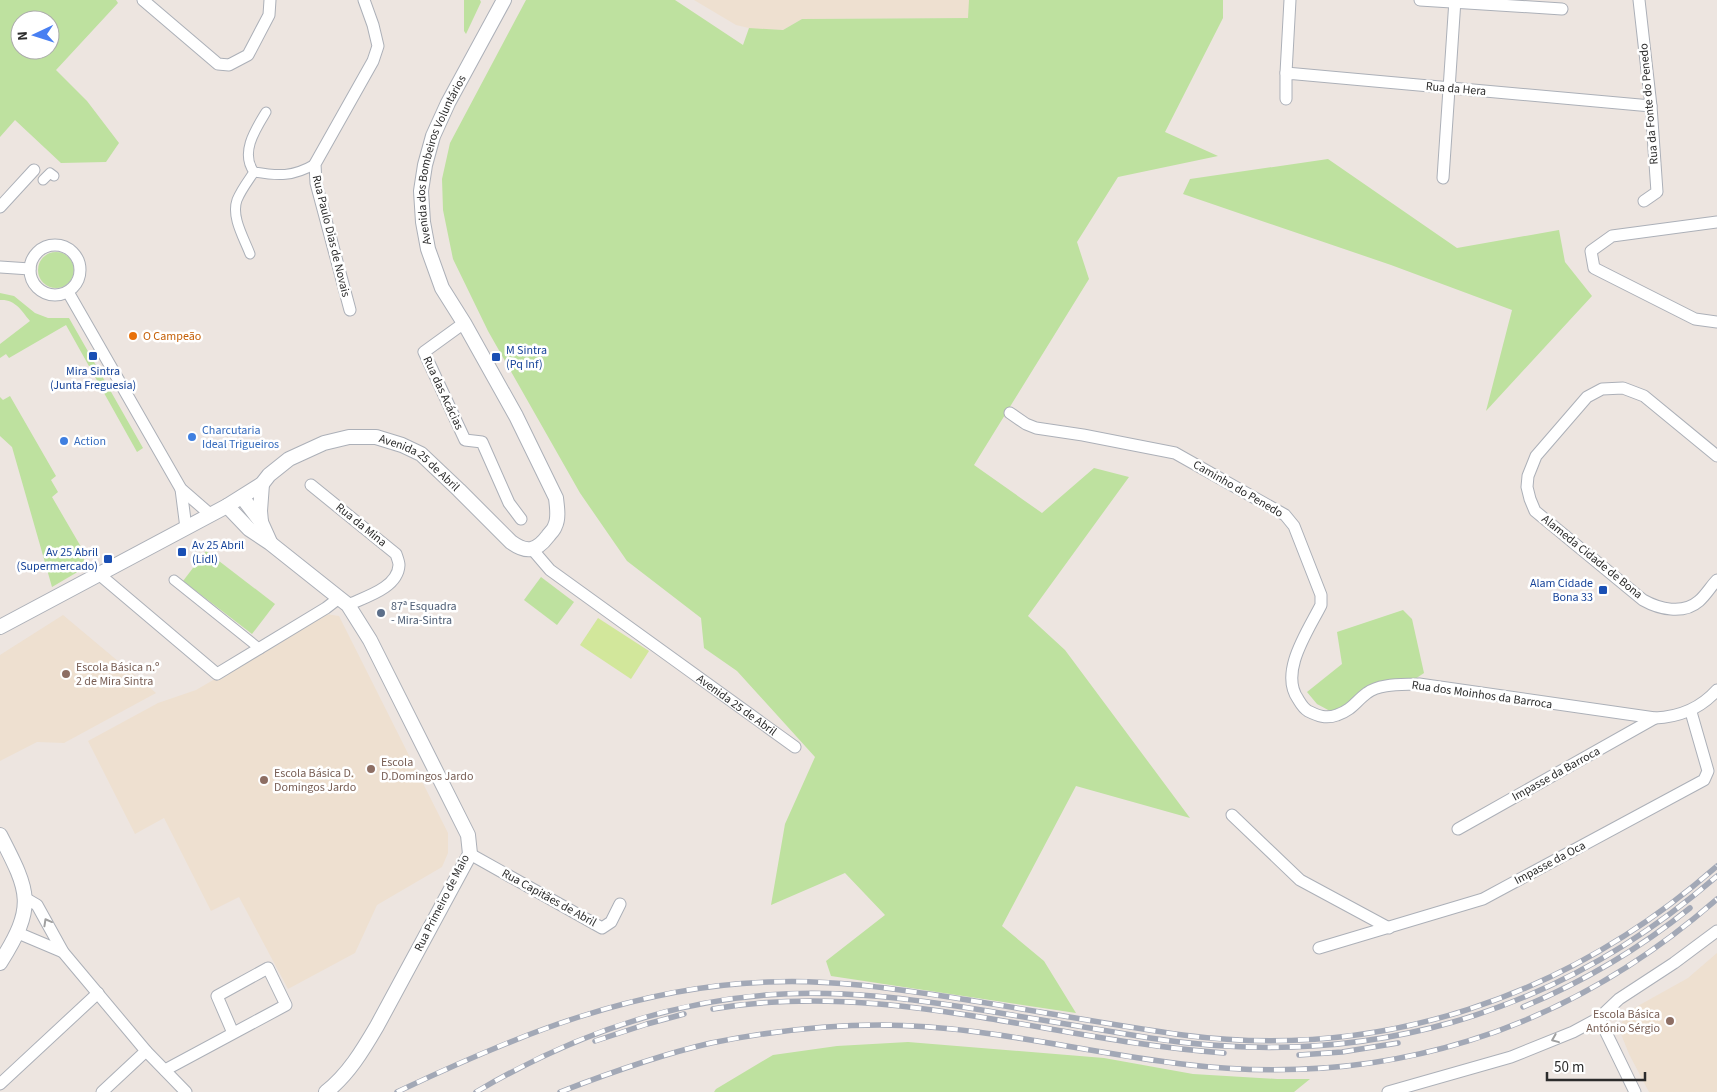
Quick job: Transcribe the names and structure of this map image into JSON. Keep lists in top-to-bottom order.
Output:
{
  "streets": {
    "street": [
      "Rua da Hera",
      "Rua da Fonte do Penedo",
      "Avenida dos Bombeiros Voluntários",
      "Rua Paulo Dias de Novais",
      "Rua das Acácias",
      "Avenida 25 de Abril",
      "Caminho do Penedo",
      "Rua da Mina",
      "Alameda Cidade de Bona",
      "Rua dos Moinhos da Barroca",
      "Impasse da Barroca",
      "Impasse da Oca",
      "Rua Capitães de Abril",
      "Rua Primeiro de Maio"
    ]
  },
  "crossings": [
    ["Rua da Hera", "Rua da Fonte do Penedo"],
    ["Avenida dos Bombeiros Voluntários", "Rua das Acácias"],
    ["Avenida dos Bombeiros Voluntários", "Avenida 25 de Abril"],
    ["Avenida 25 de Abril", "Rua da Mina"],
    ["Avenida 25 de Abril", "Rua Primeiro de Maio"],
    ["Caminho do Penedo", "Rua dos Moinhos da Barroca"],
    ["Rua da Mina", "Rua Primeiro de Maio"],
    ["Rua dos Moinhos da Barroca", "Impasse da Barroca"],
    ["Rua dos Moinhos da Barroca", "Impasse da Oca"],
    ["Rua Capitães de Abril", "Rua Primeiro de Maio"]
  ],
  "places": {
    "other": [
      "O Campeão",
      "Charcutaria Ideal Trigueiros",
      "Action",
      "87ª Esquadra - Mira-Sintra",
      "Escola Básica n.º 2 de Mira Sintra",
      "Escola D.Domingos Jardo",
      "Escola Básica D. Domingos Jardo",
      "Escola Básica António Sérgio"
    ],
    "transit": [
      "Mira Sintra (Junta Freguesia)",
      "M Sintra (Pq Inf)",
      "Av 25 Abril (Lidl)",
      "Av 25 Abril (Supermercado)",
      "Alam Cidade Bona 33"
    ]
  },
  "scale_bar": "50 m",
  "north": "left"
}
